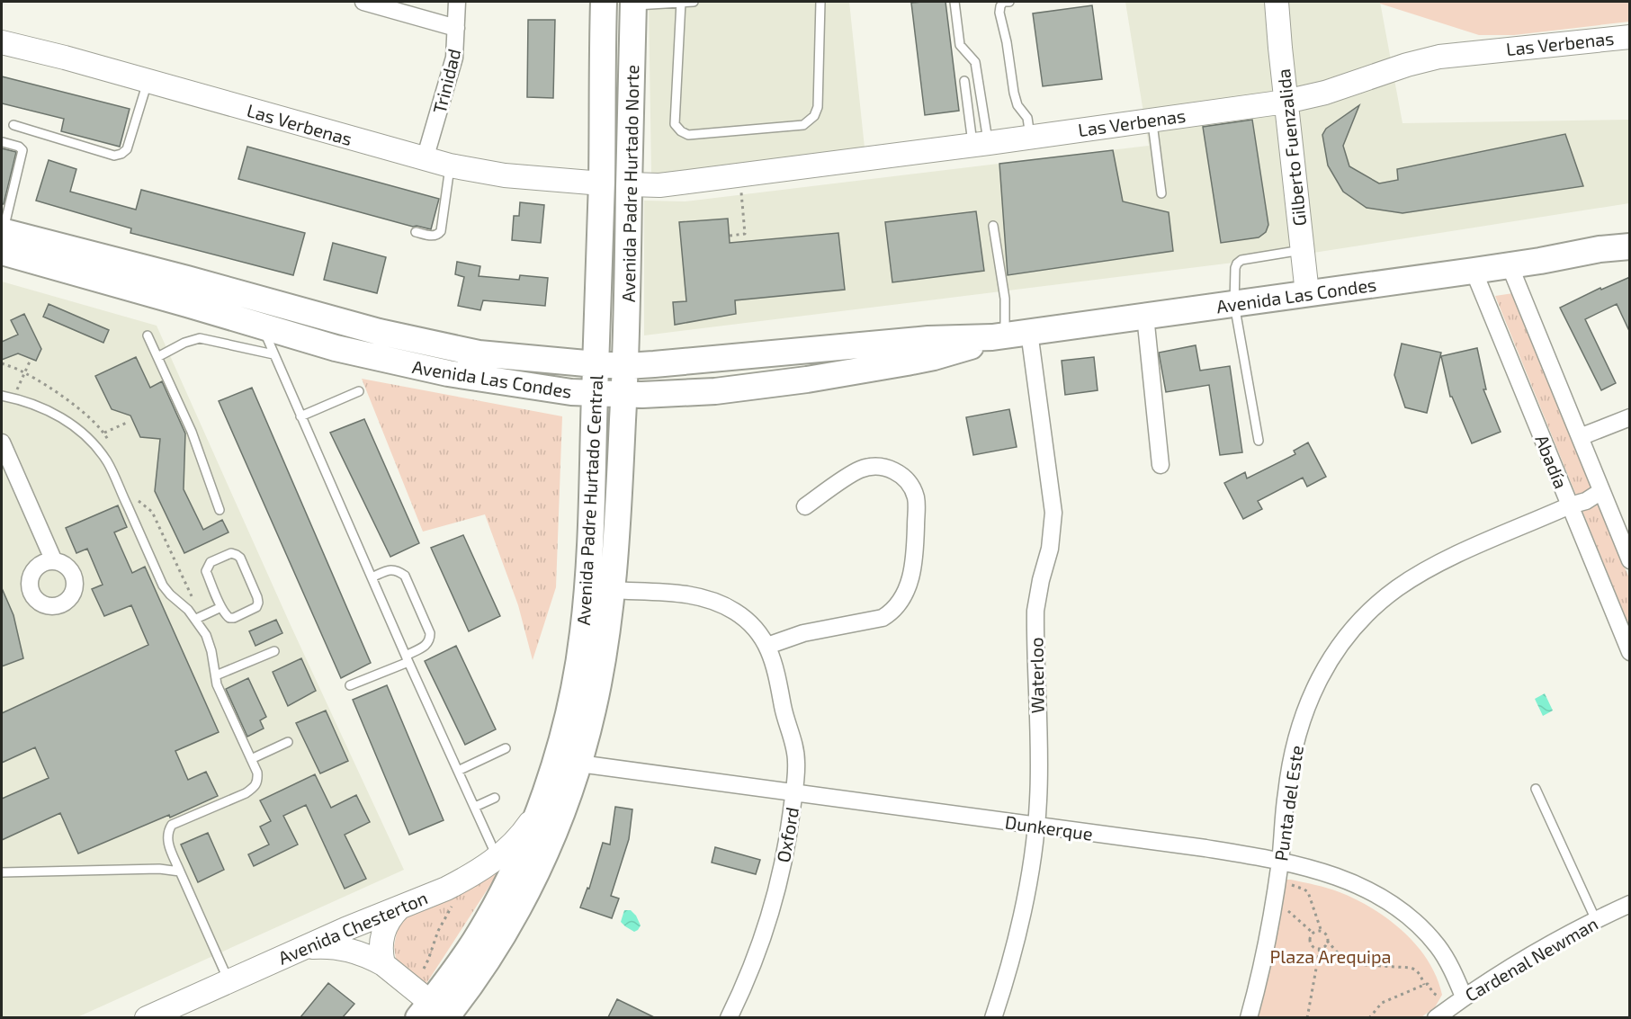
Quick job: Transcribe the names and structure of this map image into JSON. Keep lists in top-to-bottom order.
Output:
{
  "streets": {
    "main road": ["Avenida Padre Hurtado Norte", "Avenida Las Condes", "Avenida Padre Hurtado Central"],
    "street": [
      "Las Verbenas",
      "Trinidad",
      "Gilberto Fuenzalida",
      "Abadía",
      "Waterloo",
      "Punta del Este",
      "Dunkerque",
      "Oxford",
      "Avenida Chesterton",
      "Cardenal Newman"
    ]
  },
  "crossings": [
    ["Las Verbenas", "Trinidad"],
    ["Las Verbenas", "Gilberto Fuenzalida"],
    ["Las Verbenas", "Avenida Padre Hurtado Norte"],
    ["Gilberto Fuenzalida", "Avenida Las Condes"],
    ["Avenida Padre Hurtado Norte", "Avenida Las Condes"],
    ["Avenida Padre Hurtado Norte", "Avenida Padre Hurtado Central"],
    ["Avenida Las Condes", "Abadía"],
    ["Avenida Las Condes", "Avenida Padre Hurtado Central"],
    ["Avenida Las Condes", "Waterloo"],
    ["Abadía", "Punta del Este"],
    ["Avenida Padre Hurtado Central", "Dunkerque"],
    ["Avenida Padre Hurtado Central", "Oxford"],
    ["Avenida Padre Hurtado Central", "Avenida Chesterton"],
    ["Waterloo", "Dunkerque"],
    ["Punta del Este", "Dunkerque"],
    ["Dunkerque", "Oxford"],
    ["Dunkerque", "Cardenal Newman"]
  ],
  "parks": ["Plaza Arequipa"]
}
